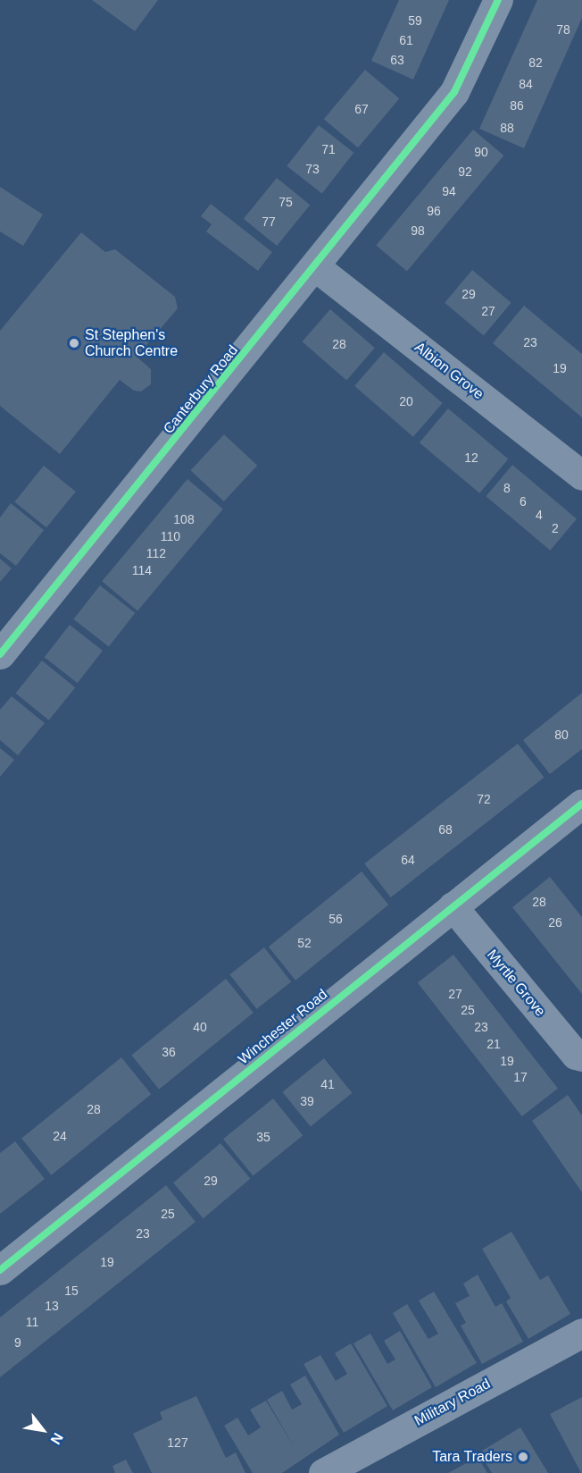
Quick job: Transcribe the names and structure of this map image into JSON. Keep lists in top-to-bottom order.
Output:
{
  "streets": {
    "street": [
      "Albion Grove",
      "Canterbury Road",
      "Myrtle Grove",
      "Winchester Road",
      "Military Road"
    ]
  },
  "crossings": [
    ["Albion Grove", "Canterbury Road"],
    ["Myrtle Grove", "Winchester Road"]
  ],
  "places": ["St Stephen's Church Centre", "Tara Traders"],
  "house_numbers": [
    "59",
    "78",
    "61",
    "63",
    "82",
    "84",
    "86",
    "67",
    "88",
    "71",
    "90",
    "73",
    "92",
    "94",
    "75",
    "96",
    "77",
    "98",
    "29",
    "27",
    "23",
    "28",
    "19",
    "20",
    "12",
    "8",
    "6",
    "4",
    "108",
    "2",
    "110",
    "112",
    "114",
    "80",
    "72",
    "68",
    "64",
    "28",
    "56",
    "26",
    "52",
    "27",
    "25",
    "40",
    "23",
    "21",
    "36",
    "19",
    "17",
    "41",
    "39",
    "28",
    "24",
    "35",
    "29",
    "25",
    "23",
    "19",
    "15",
    "13",
    "11",
    "9",
    "127"
  ],
  "north": "bottom right"
}
